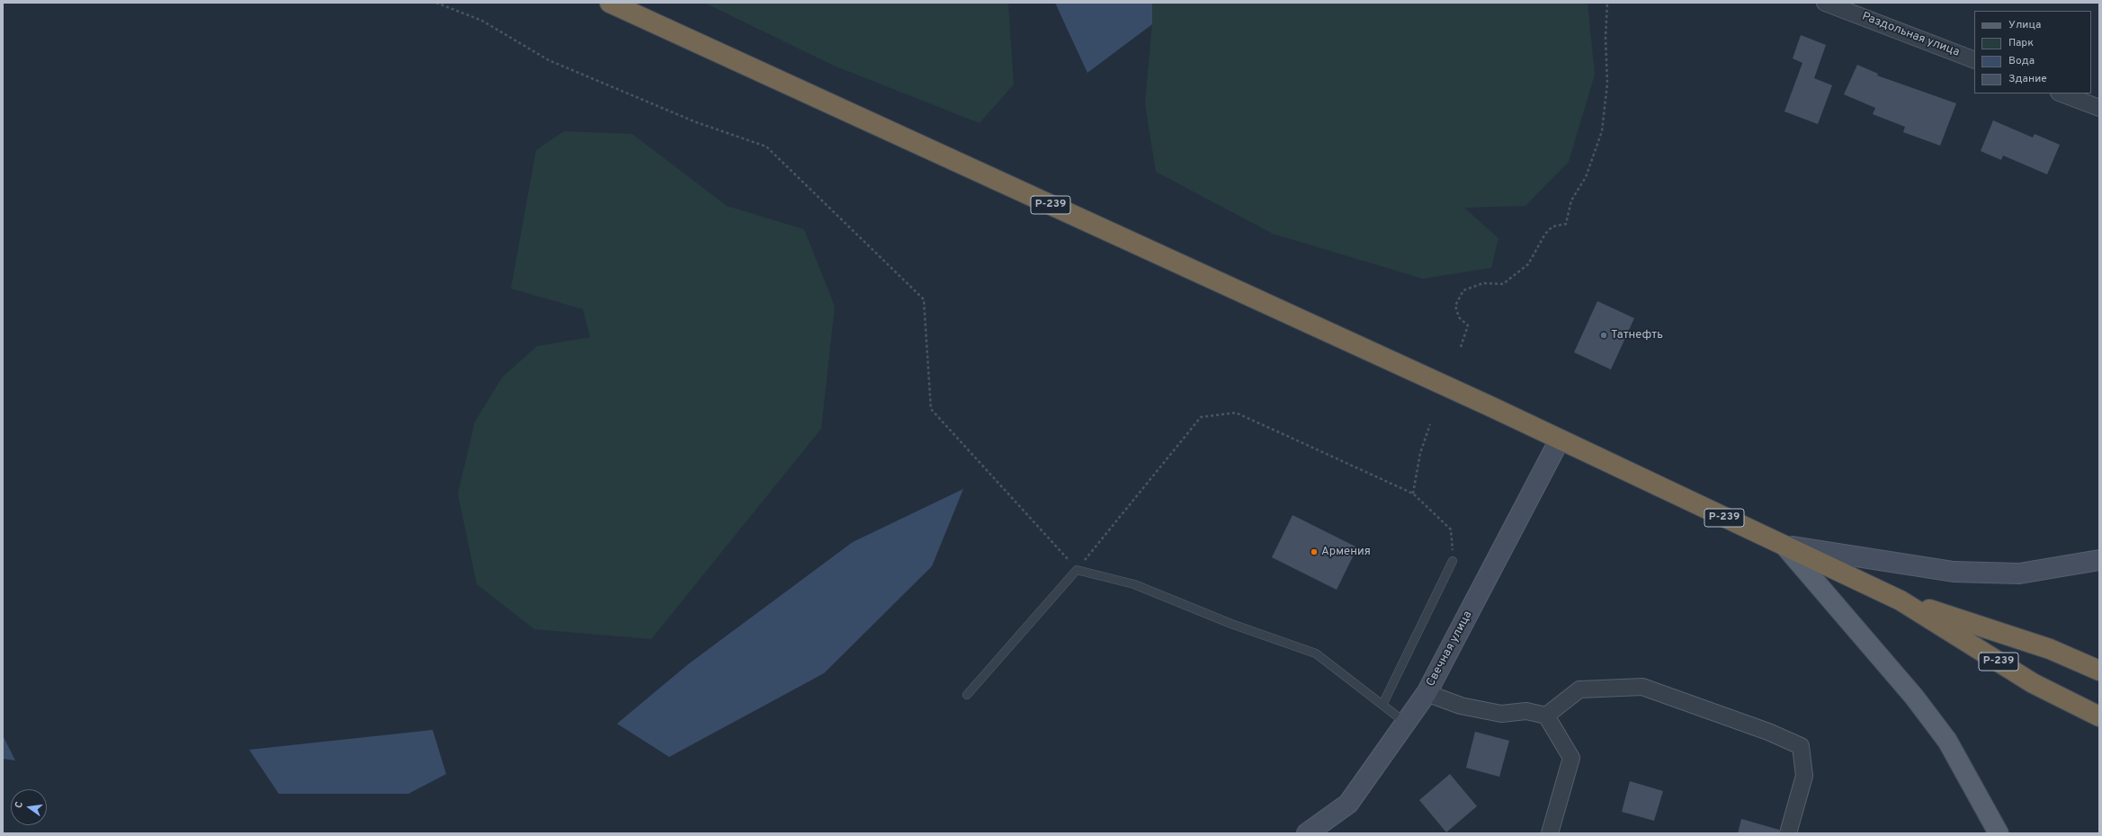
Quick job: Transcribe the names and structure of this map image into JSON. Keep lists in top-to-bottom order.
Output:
{
  "streets": {
    "highway": ["Р-239"],
    "street": ["Раздольная улица", "Свечная улица"]
  },
  "crossings": [
    ["Р-239", "Свечная улица"]
  ],
  "places": ["Татнефть", "Армения"],
  "legend": [
    "Улица",
    "Парк",
    "Вода",
    "Здание"
  ],
  "north": "left"
}
